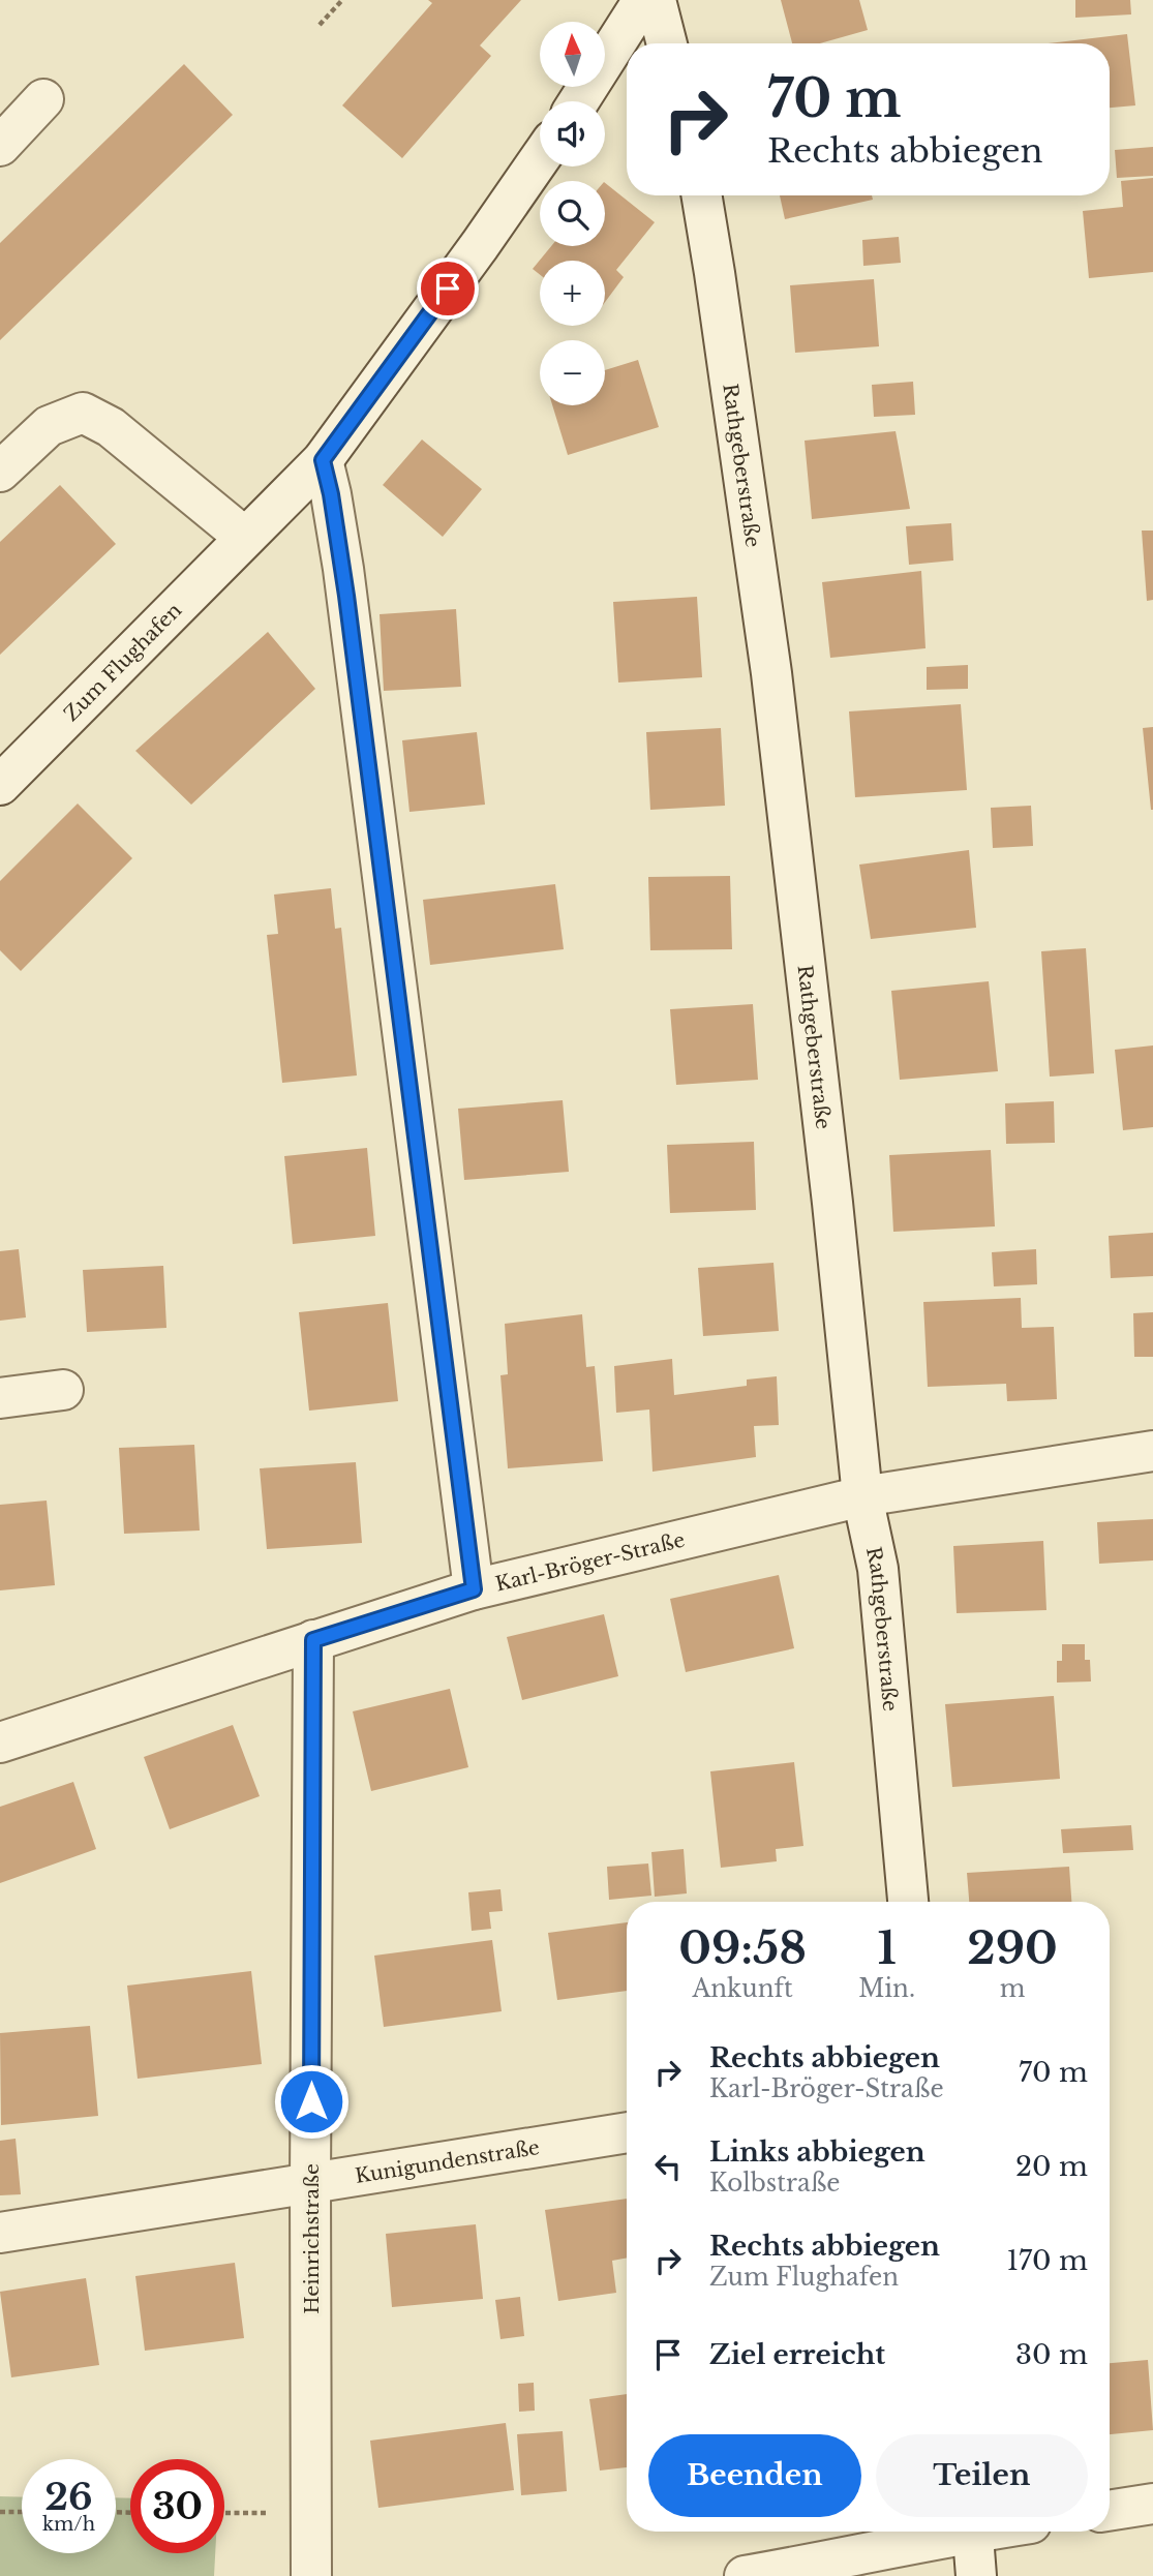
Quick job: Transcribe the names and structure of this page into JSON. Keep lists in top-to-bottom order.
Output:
{
  "streets": {
    "street": [
      "Rathgeberstraße",
      "Zum Flughafen",
      "Karl-Bröger-Straße",
      "Kunigundenstraße",
      "Heinrichstraße"
    ]
  },
  "crossings": [
    ["Rathgeberstraße", "Karl-Bröger-Straße"],
    ["Karl-Bröger-Straße", "Heinrichstraße"],
    ["Kunigundenstraße", "Heinrichstraße"]
  ],
  "north": "top",
  "page": {
    "map_buttons": ["+", "−"],
    "turn": ["70 m", "Rechts abbiegen"],
    "eta": [
      "09:58",
      "Ankunft",
      "1",
      "Min.",
      "290",
      "m"
    ],
    "list": [
      {
        "name": "Rechts abbiegen",
        "note": "Karl-Bröger-Straße",
        "value": "70 m"
      },
      {
        "name": "Links abbiegen",
        "note": "Kolbstraße",
        "value": "20 m"
      },
      {
        "name": "Rechts abbiegen",
        "note": "Zum Flughafen",
        "value": "170 m"
      },
      {
        "name": "Ziel erreicht",
        "value": "30 m"
      }
    ],
    "buttons": ["Beenden", "Teilen"],
    "speed": "26 km/h",
    "limit": "30"
  }
}
